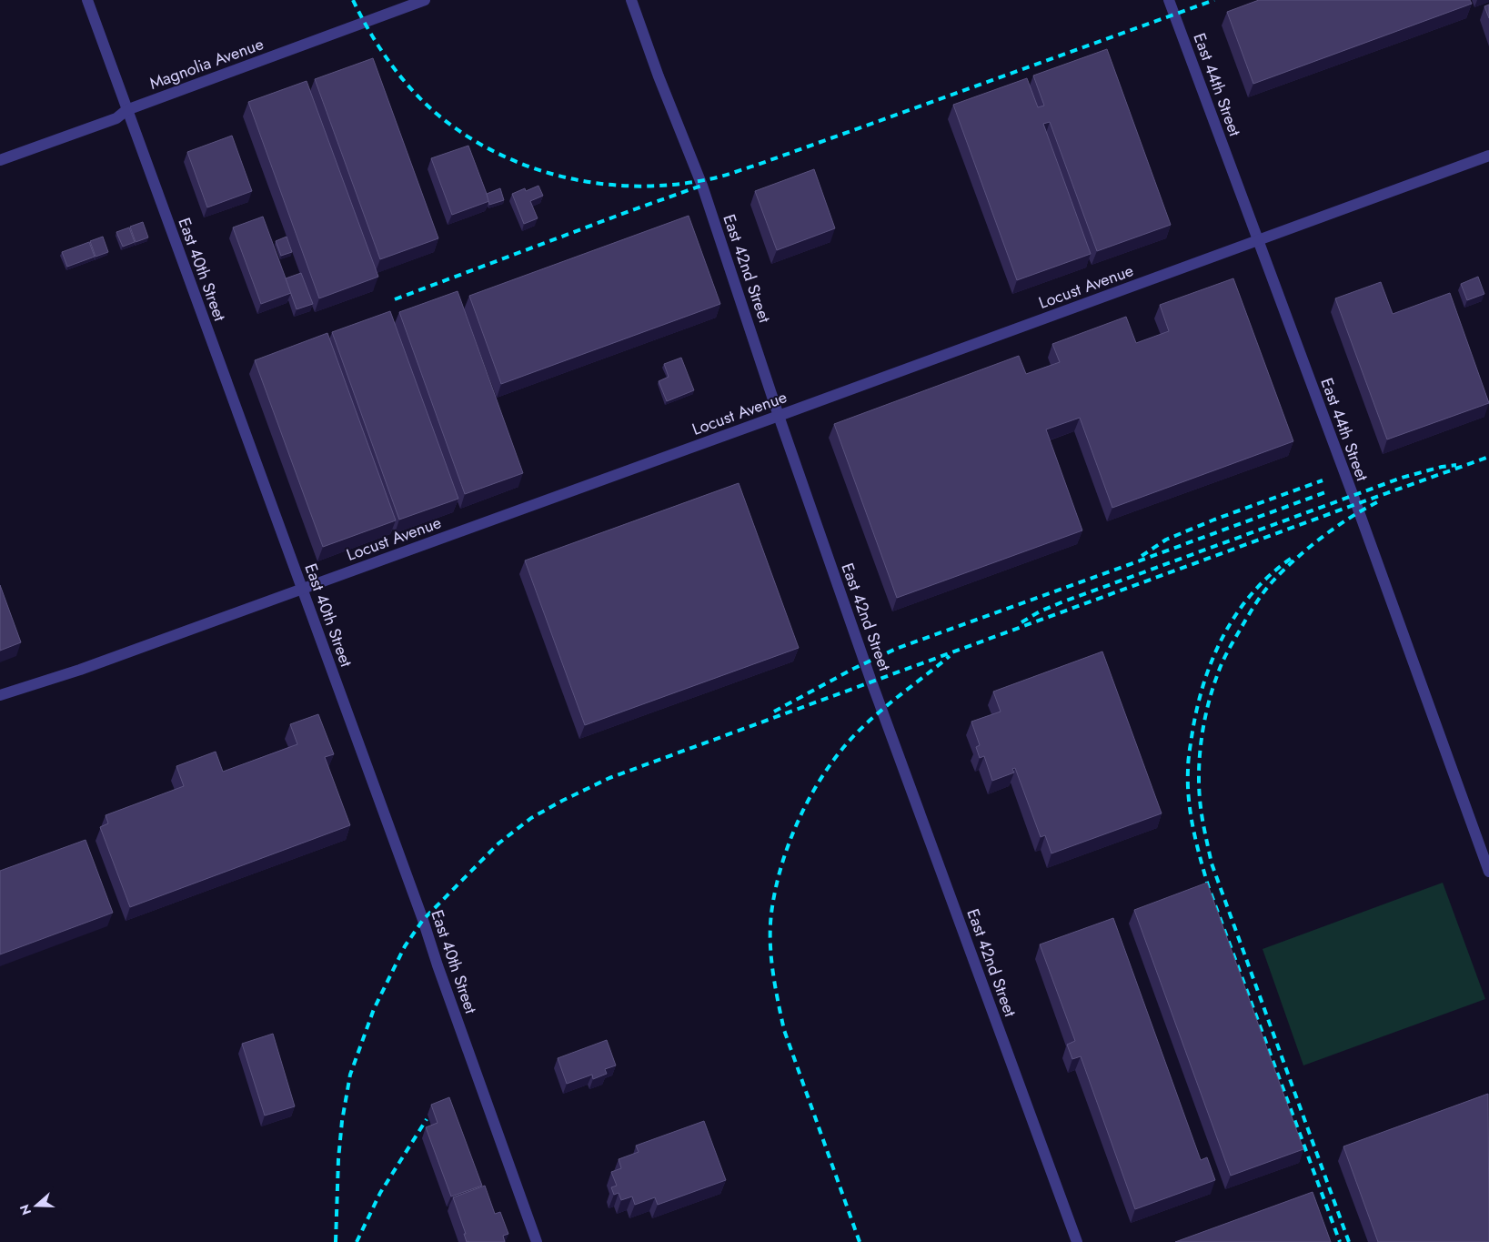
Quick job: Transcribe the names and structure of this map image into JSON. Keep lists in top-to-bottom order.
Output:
{
  "streets": {
    "street": [
      "Magnolia Avenue",
      "East 44th Street",
      "East 42nd Street",
      "East 40th Street",
      "Locust Avenue"
    ]
  },
  "crossings": [
    ["Magnolia Avenue", "East 40th Street"],
    ["East 44th Street", "Locust Avenue"],
    ["East 42nd Street", "Locust Avenue"],
    ["East 40th Street", "Locust Avenue"]
  ],
  "north": "left"
}
